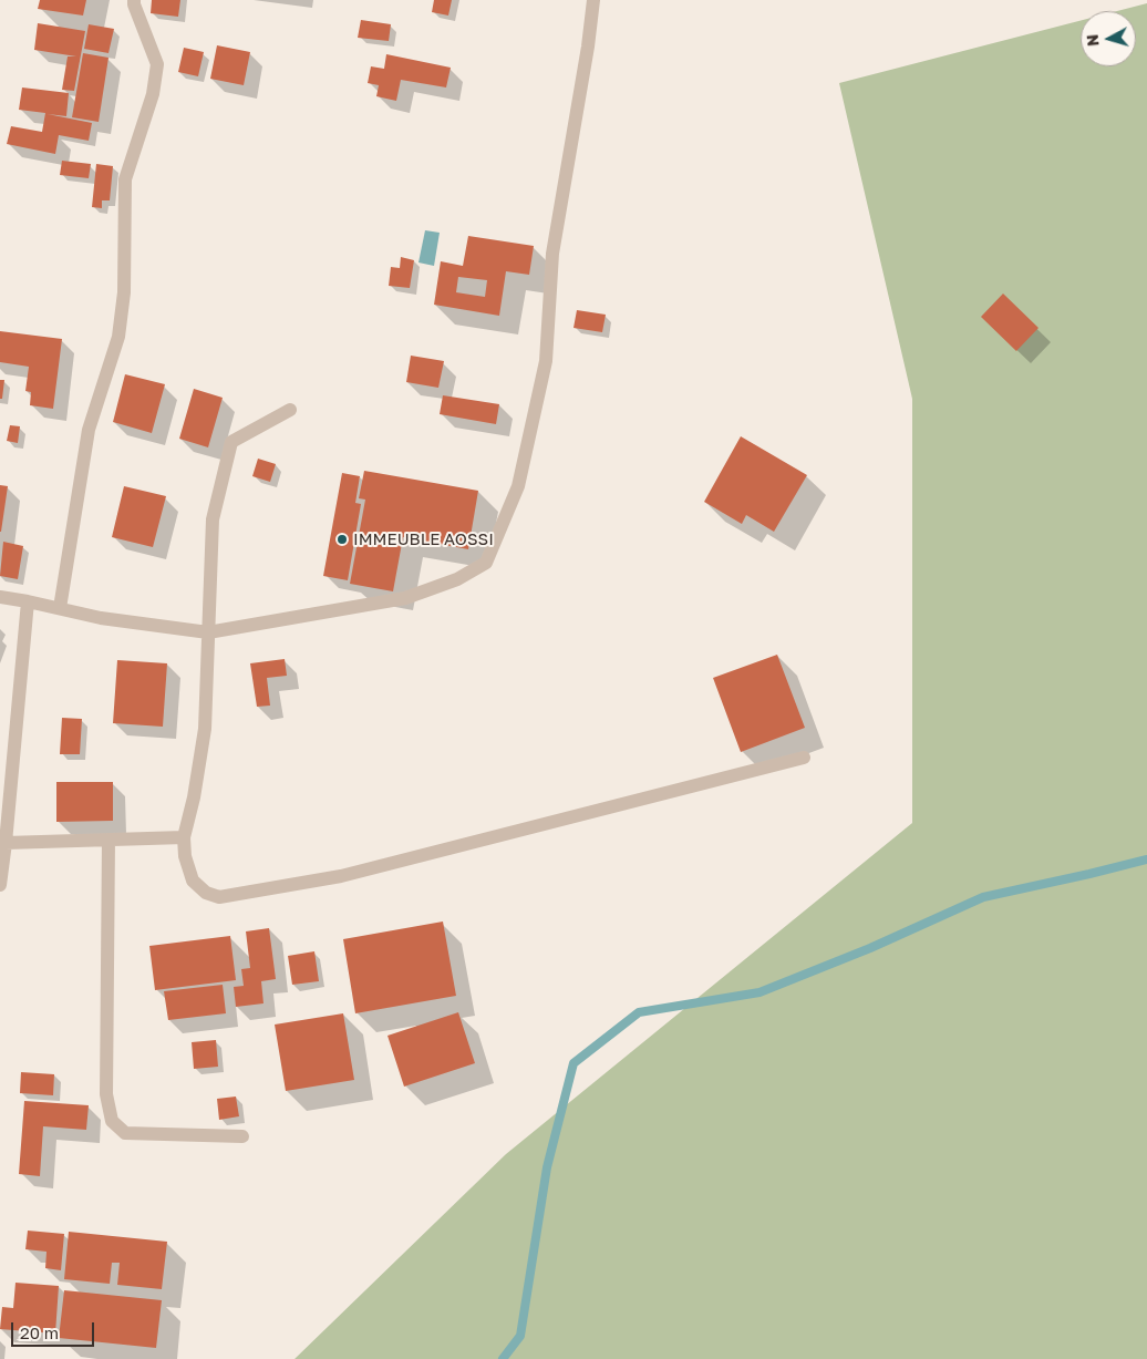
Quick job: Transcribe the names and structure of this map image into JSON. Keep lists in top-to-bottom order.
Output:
{
  "places": ["IMMEUBLE AOSSI"],
  "scale_bar": "20 m",
  "north": "left"
}
